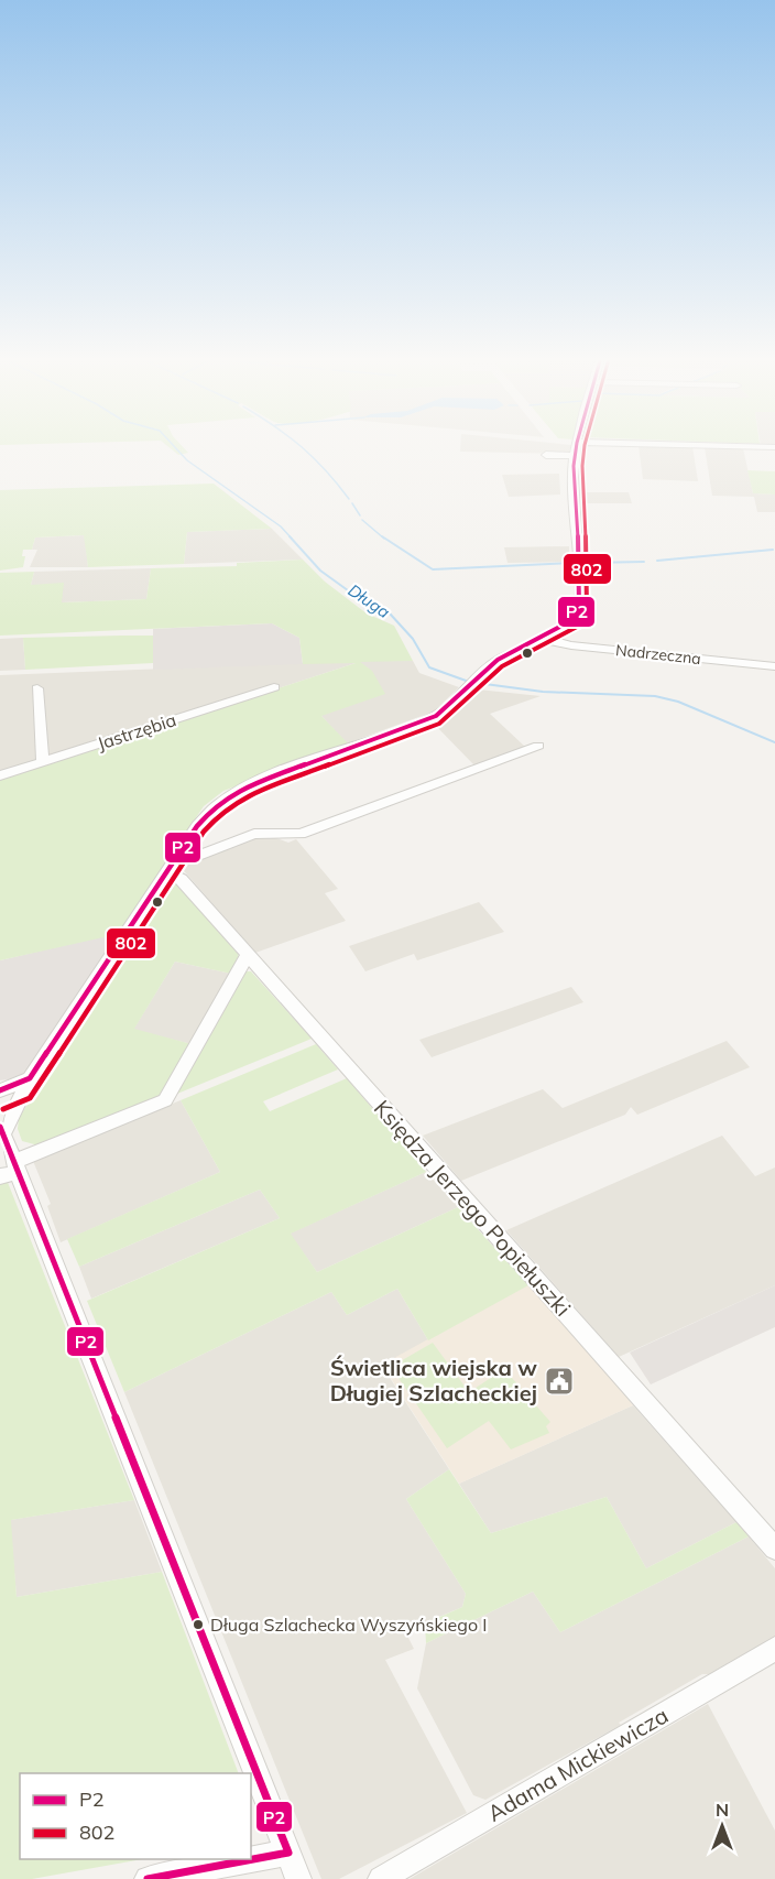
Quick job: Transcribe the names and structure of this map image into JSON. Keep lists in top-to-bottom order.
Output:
{
  "streets": {
    "street": [
      "Nadrzeczna",
      "Jastrzębia",
      "Księdza Jerzego Popiełuszki",
      "Adama Mickiewicza"
    ]
  },
  "water": ["Długa"],
  "places": {
    "public building": ["Świetlica wiejska w Długiej Szlacheckiej"],
    "other": ["Długa Szlachecka Wyszyńskiego I"]
  },
  "lines": ["transit line P2", "transit line 802"],
  "legend": ["P2", "802"],
  "north": "top"
}
